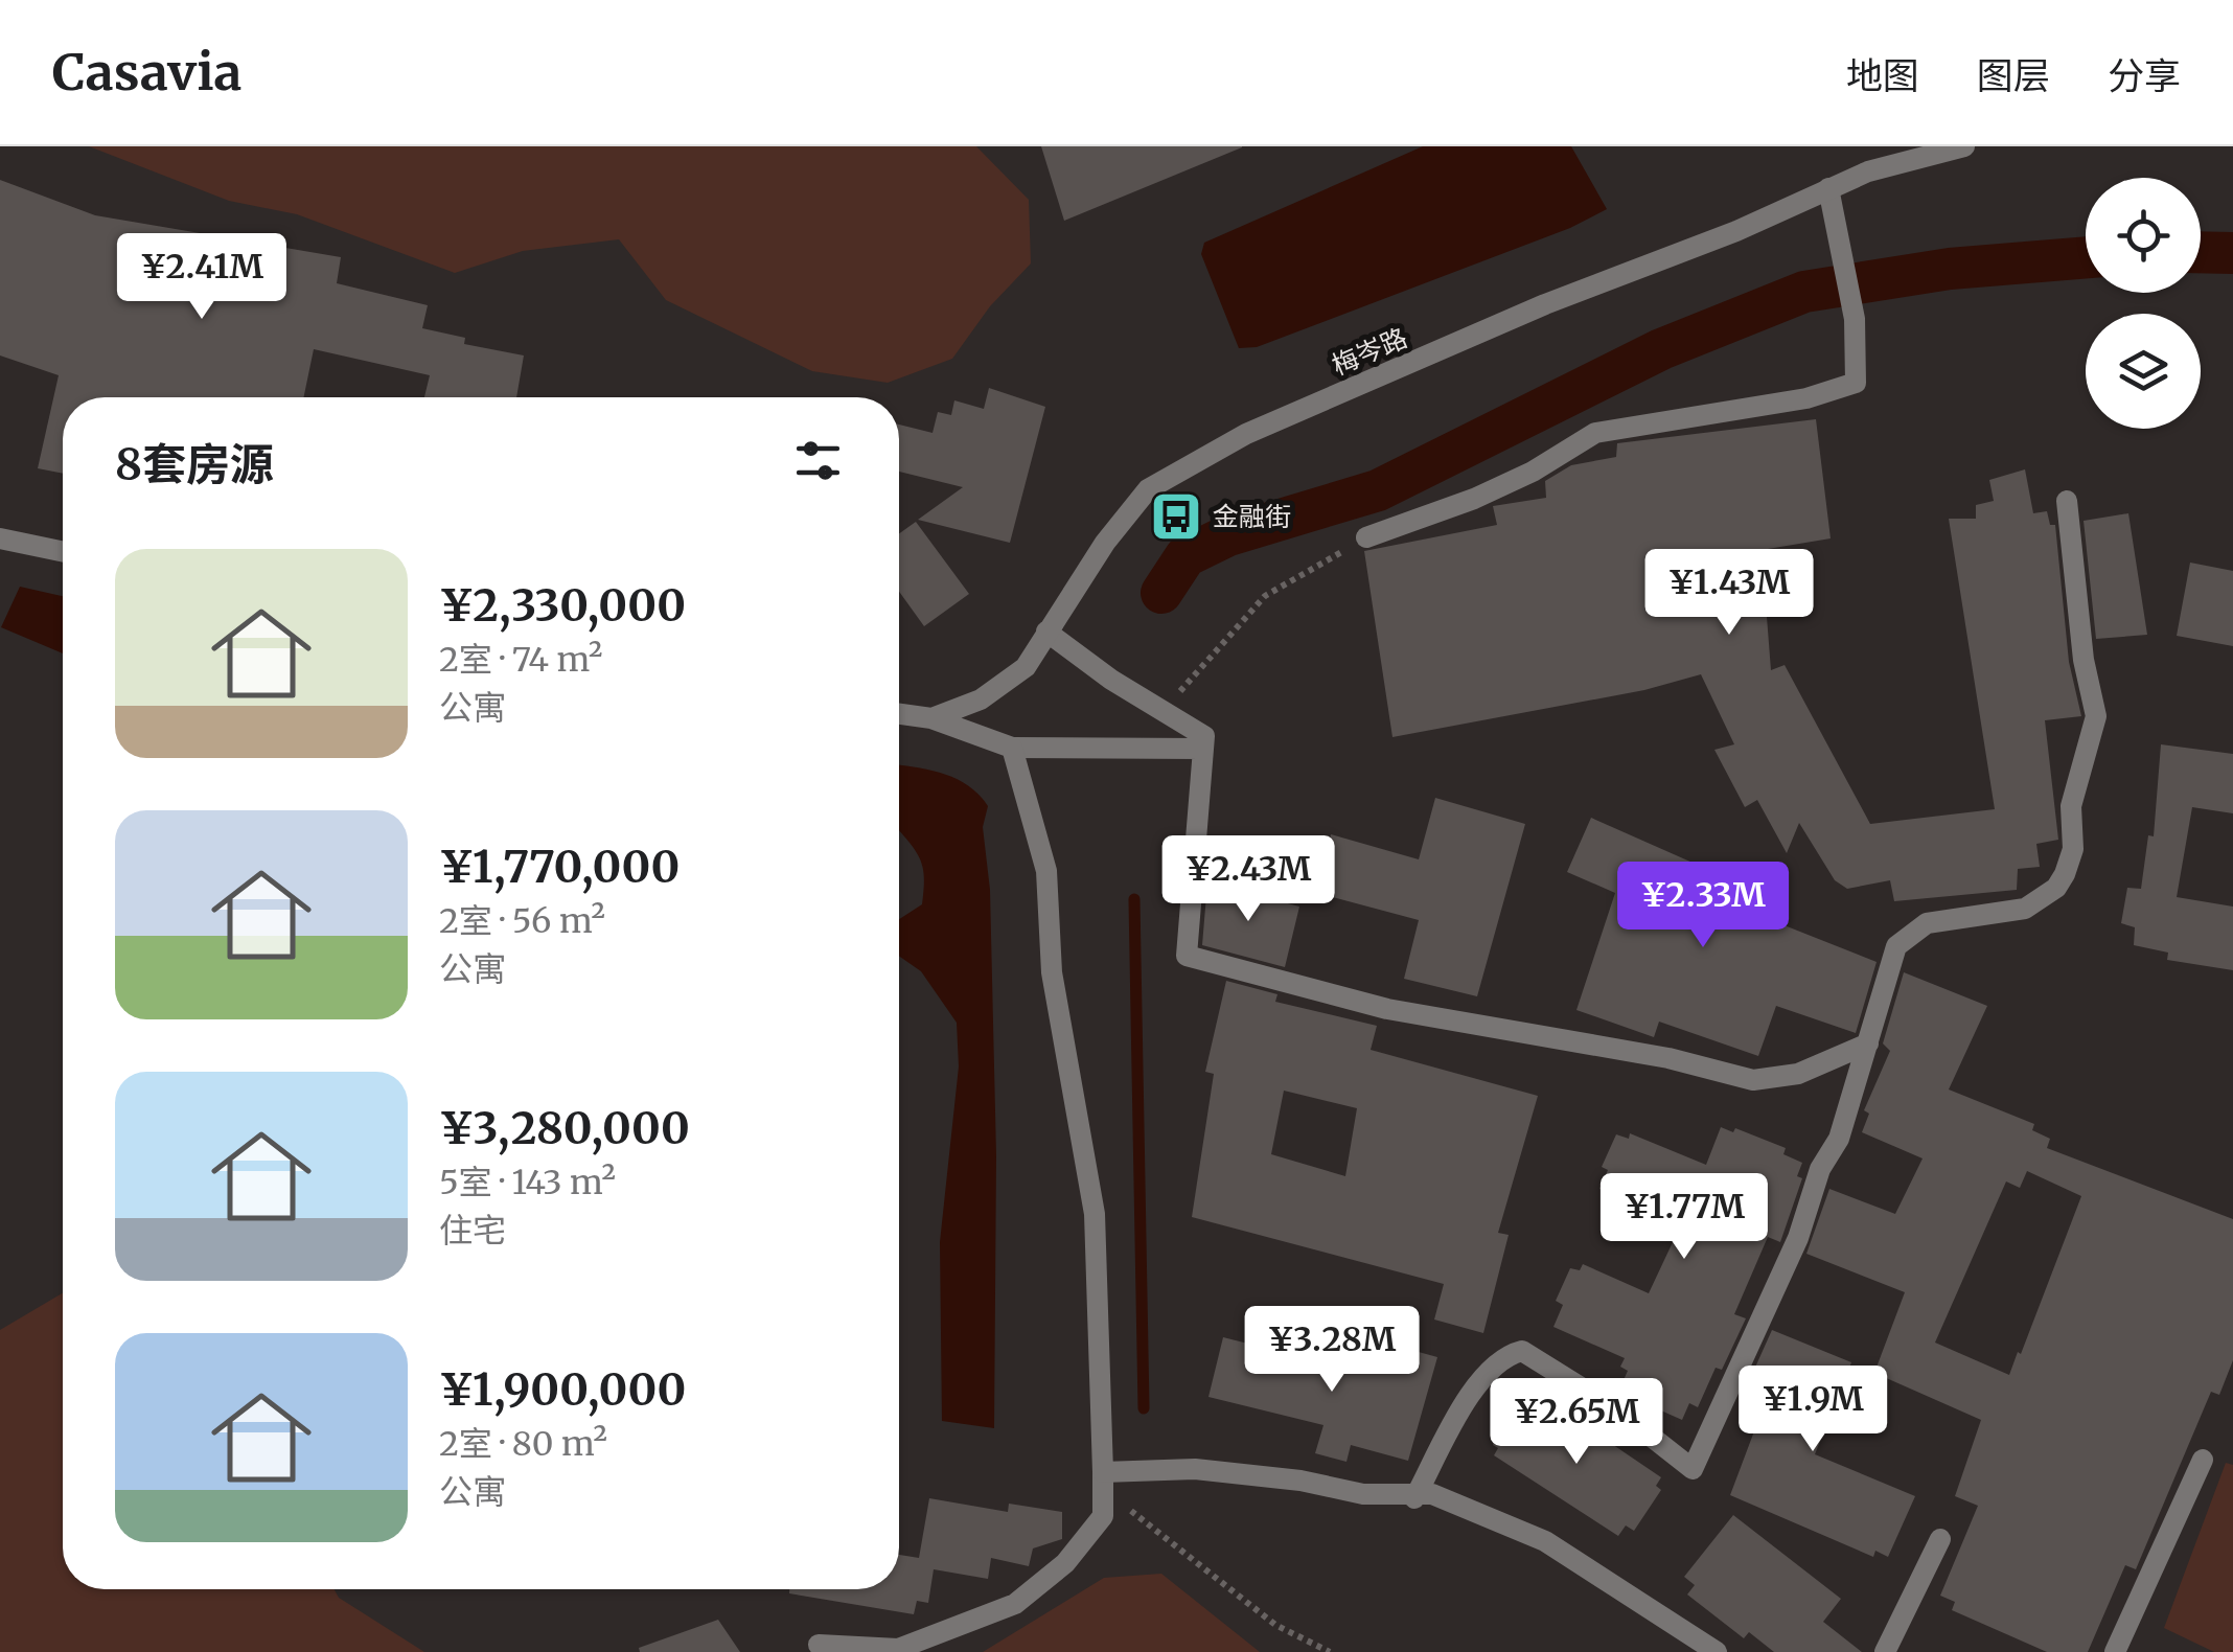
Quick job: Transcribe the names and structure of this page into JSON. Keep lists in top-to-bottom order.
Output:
{
  "streets": {
    "street": ["梅岑路"]
  },
  "places": {
    "bus stop": ["金融街"]
  },
  "page": {
    "header": "Casavia",
    "nav": ["地图", "图层", "分享"],
    "price": [
      "¥2.41M",
      "¥1.43M",
      "¥2.43M",
      "¥2.33M",
      "¥1.77M",
      "¥3.28M",
      "¥1.9M",
      "¥2.65M"
    ],
    "heading": "8套房源",
    "list": [
      {
        "name": "¥2,330,000",
        "note": "2室 · 74 m² · 公寓"
      },
      {
        "name": "¥1,770,000",
        "note": "2室 · 56 m² · 公寓"
      },
      {
        "name": "¥3,280,000",
        "note": "5室 · 143 m² · 住宅"
      },
      {
        "name": "¥1,900,000",
        "note": "2室 · 80 m² · 公寓"
      }
    ]
  }
}
